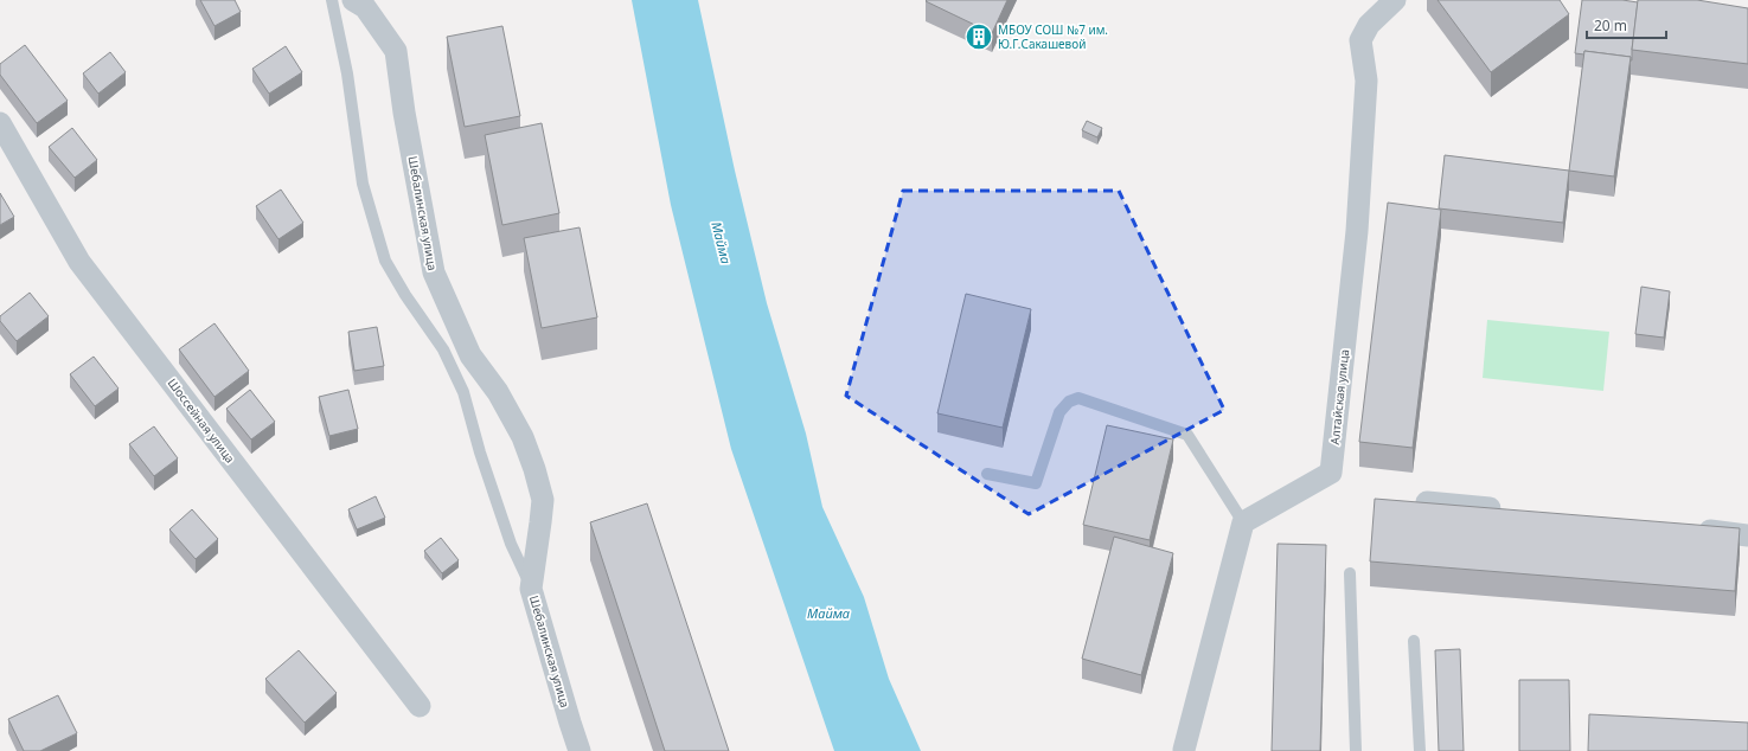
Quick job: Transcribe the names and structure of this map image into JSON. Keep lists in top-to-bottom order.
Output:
{
  "streets": {
    "street": ["Шебалинская улица", "Алтайская улица", "Шоссейная улица"]
  },
  "water": ["Майма"],
  "places": {
    "building": ["МБОУ СОШ №7 им. Ю.Г.Сакашевой"]
  },
  "scale_bar": "20 m"
}
